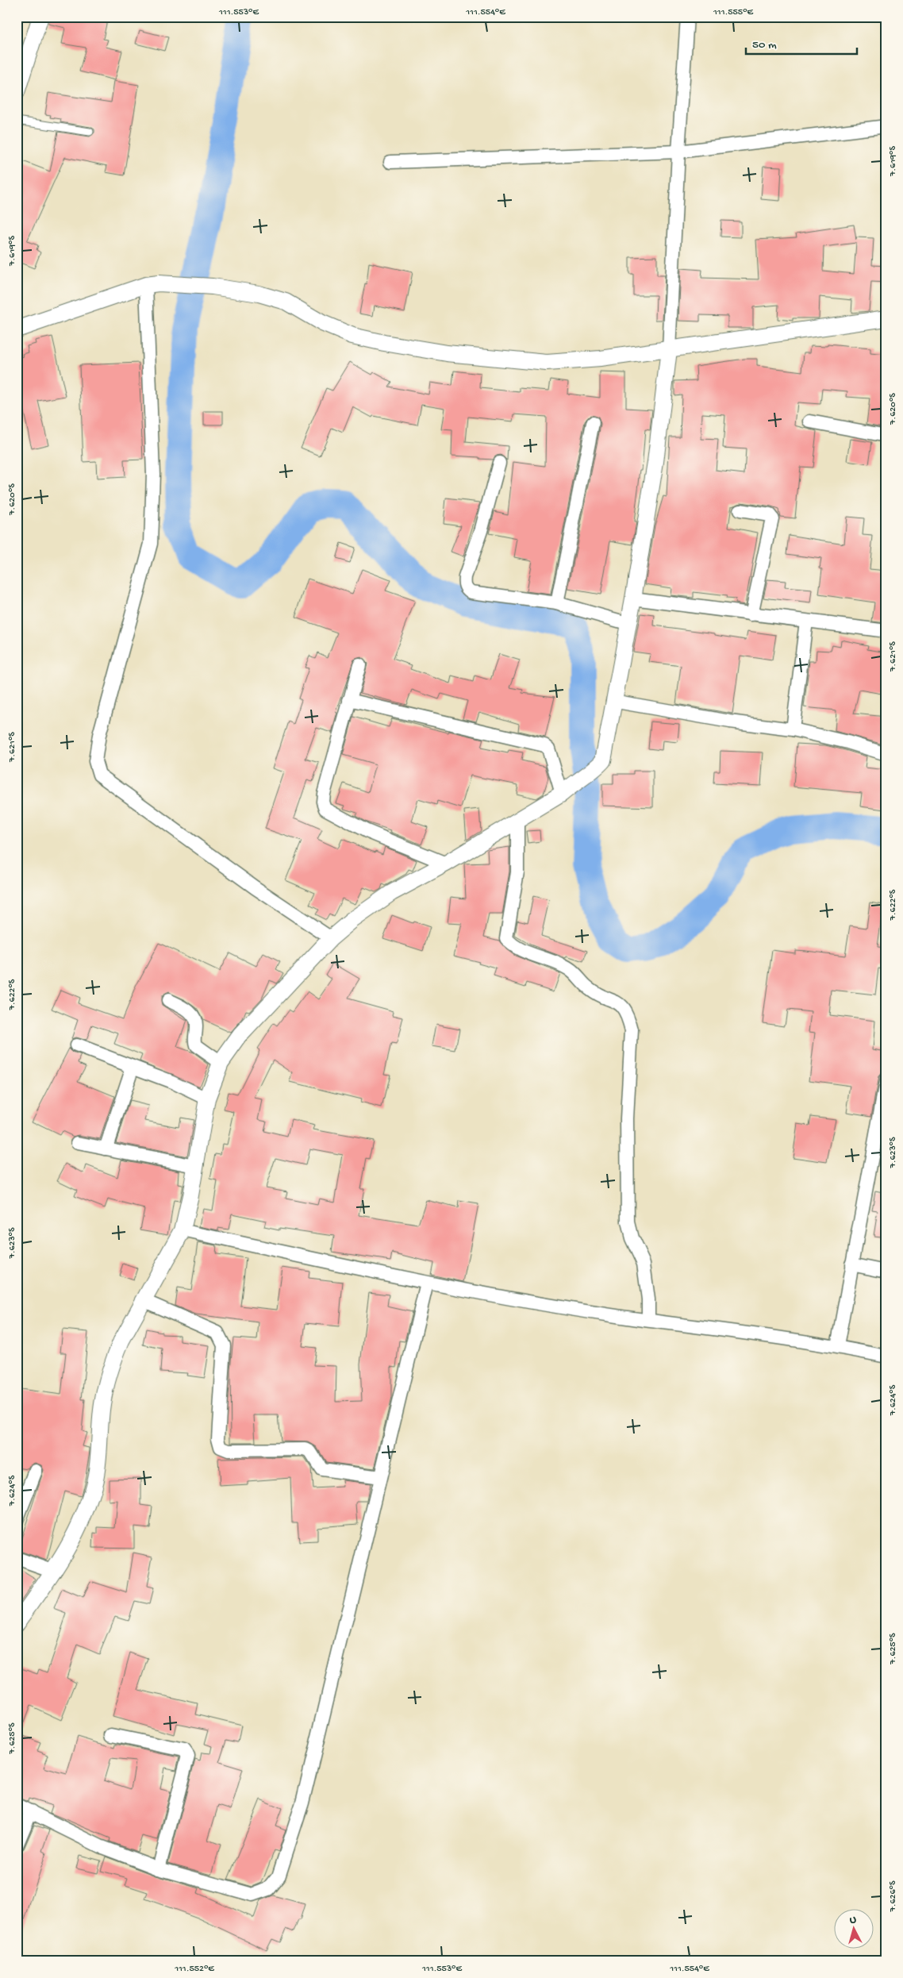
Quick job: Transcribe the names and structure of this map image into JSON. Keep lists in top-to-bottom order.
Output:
{
  "scale_bar": "50 m",
  "north": "top",
  "coordinates": [
    "111.553°E",
    "111.554°E",
    "111.555°E",
    "7.619°S",
    "7.620°S",
    "7.621°S",
    "7.622°S",
    "7.623°S",
    "7.624°S",
    "7.625°S",
    "7.626°S",
    "111.552°E"
  ]
}
